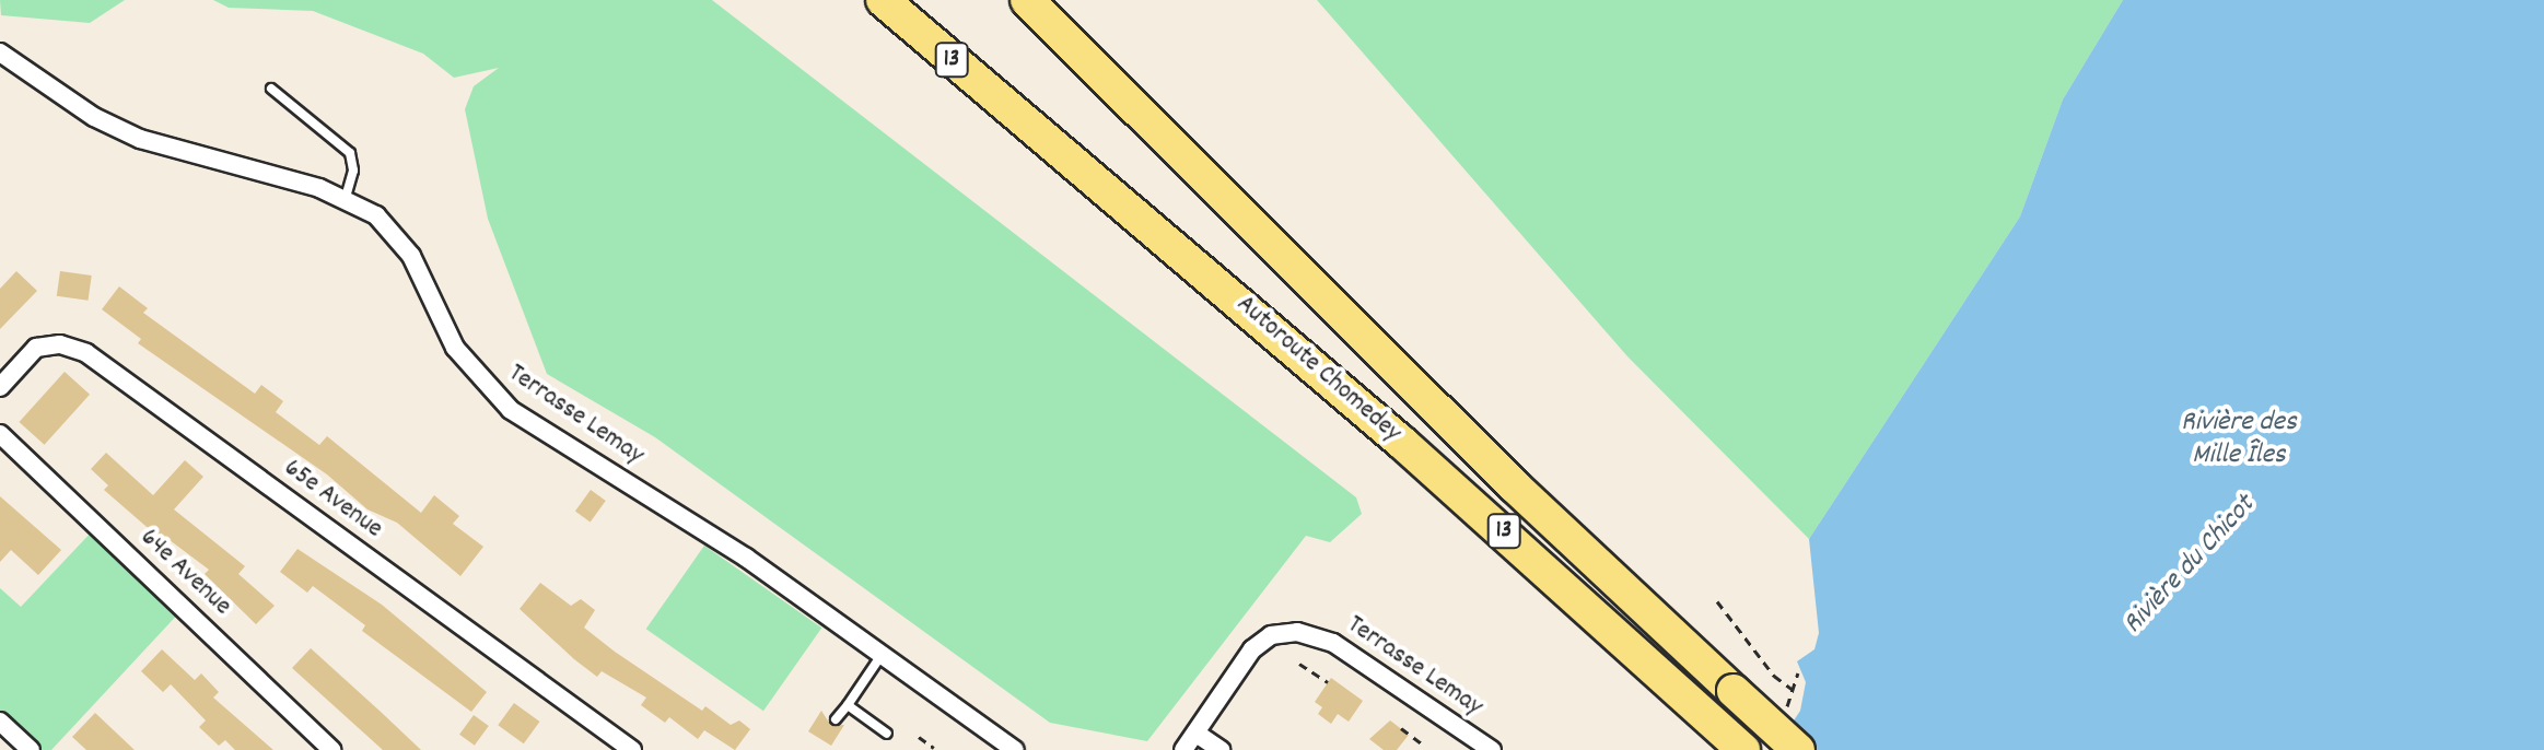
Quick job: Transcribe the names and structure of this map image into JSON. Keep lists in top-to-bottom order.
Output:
{
  "streets": {
    "highway": ["13", "Autoroute Chomedey"],
    "street": ["Terrasse Lemay", "65e Avenue", "64e Avenue"]
  },
  "water": ["Rivière des Mille Îles", "Rivière du Chicot"]
}
